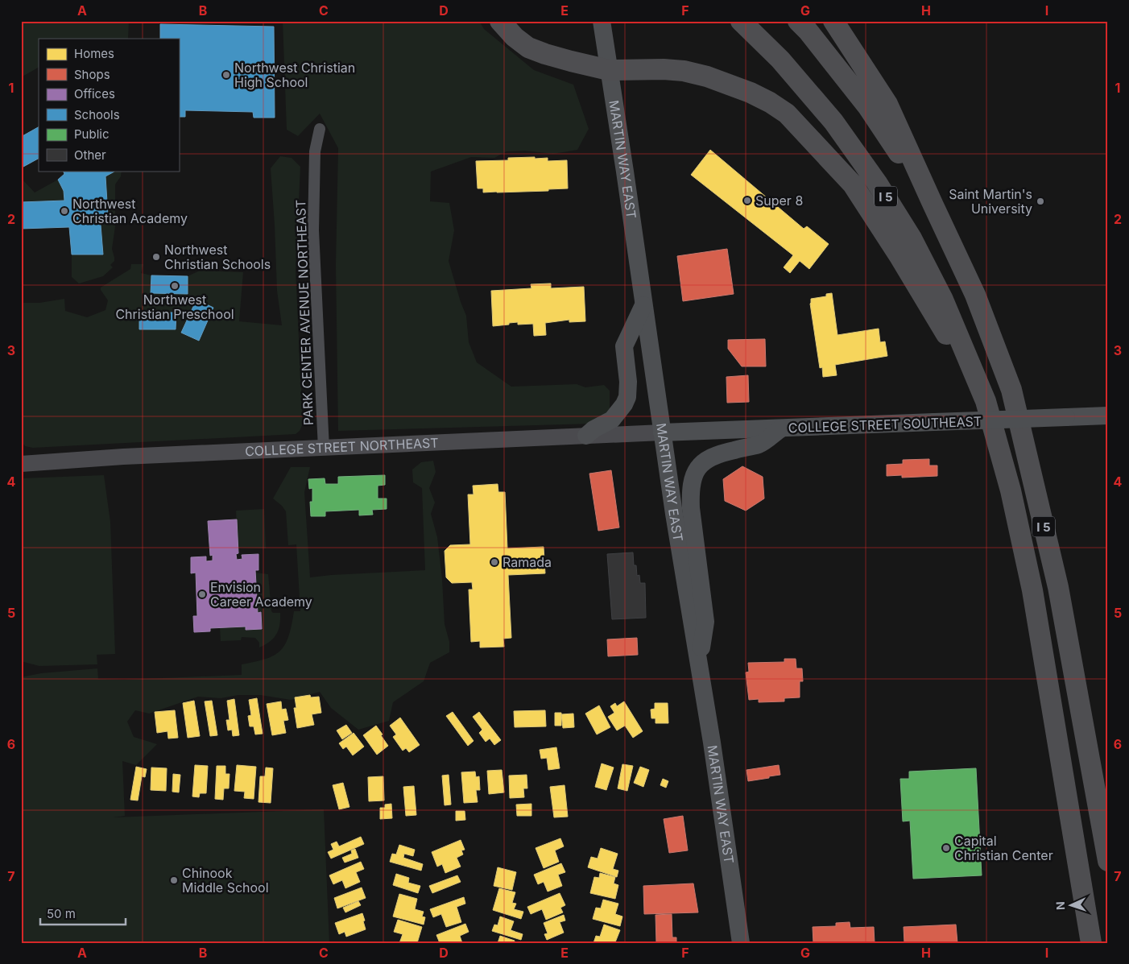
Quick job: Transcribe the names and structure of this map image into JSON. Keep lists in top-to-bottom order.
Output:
{
  "streets": {
    "highway": ["I 5"],
    "main road": ["MARTIN WAY EAST", "COLLEGE STREET SOUTHEAST"],
    "street": ["PARK CENTER AVENUE NORTHEAST", "COLLEGE STREET NORTHEAST"]
  },
  "crossings": [
    ["MARTIN WAY EAST", "COLLEGE STREET SOUTHEAST"],
    ["MARTIN WAY EAST", "COLLEGE STREET NORTHEAST"],
    ["PARK CENTER AVENUE NORTHEAST", "COLLEGE STREET NORTHEAST"],
    ["COLLEGE STREET SOUTHEAST", "COLLEGE STREET NORTHEAST"]
  ],
  "places": [
    "Northwest Christian High School",
    "Super 8",
    "Saint Martin's University",
    "Northwest Christian Academy",
    "Northwest Christian Schools",
    "Northwest Christian Preschool",
    "Ramada",
    "Envision Career Academy",
    "Capital Christian Center",
    "Chinook Middle School"
  ],
  "legend": [
    "Homes",
    "Shops",
    "Offices",
    "Schools",
    "Public",
    "Other"
  ],
  "scale_bar": "50 m",
  "north": "left",
  "grid": {
    "columns": [
      "A",
      "B",
      "C",
      "D",
      "E",
      "F",
      "G",
      "H",
      "I"
    ],
    "rows": [
      "1",
      "2",
      "3",
      "4",
      "5",
      "6",
      "7"
    ]
  }
}
